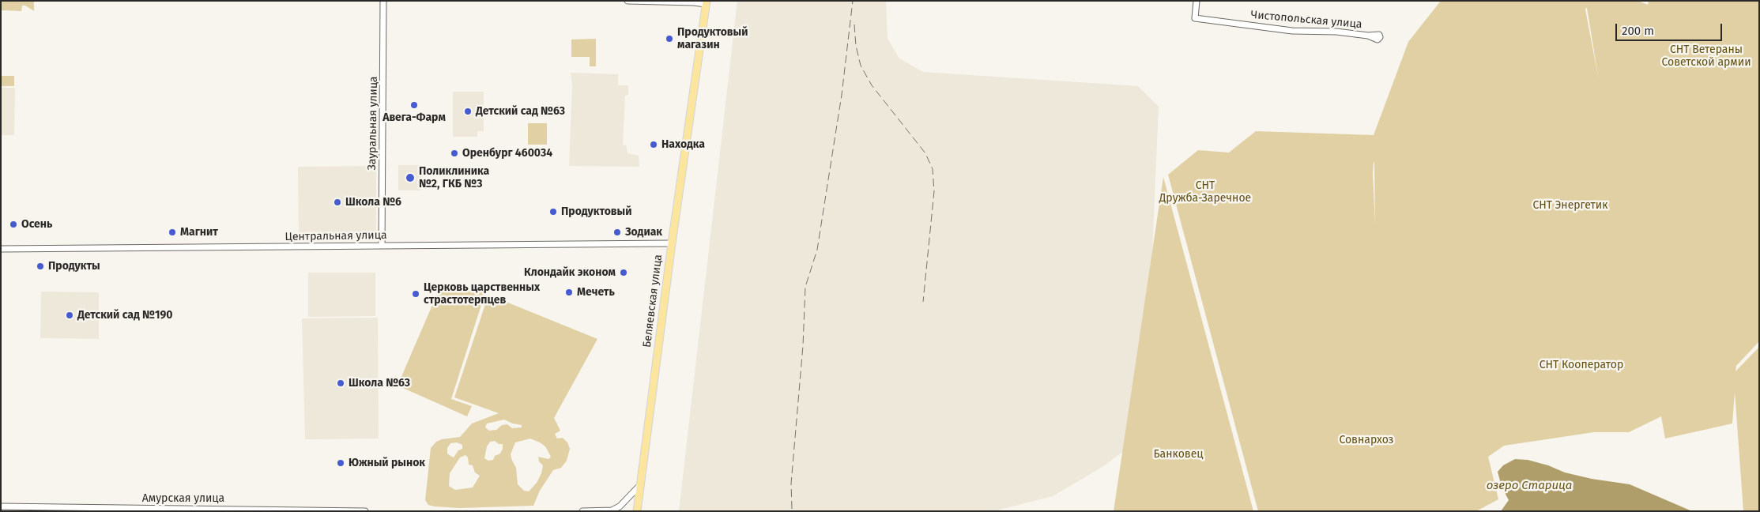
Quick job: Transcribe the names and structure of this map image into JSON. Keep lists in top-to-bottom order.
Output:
{
  "streets": {
    "main road": ["Беляевская улица"],
    "street": [
      "Чистопольская улица",
      "Зауральная улица",
      "Центральная улица",
      "Амурская улица"
    ]
  },
  "crossings": [
    ["Зауральная улица", "Центральная улица"],
    ["Центральная улица", "Беляевская улица"]
  ],
  "water": ["озеро Старица"],
  "parks": [
    "СНТ Ветераны Советской армии",
    "СНТ Дружба-Заречное",
    "СНТ Энергетик",
    "СНТ Кооператор",
    "Совнархоз",
    "Банковец"
  ],
  "places": [
    "Продуктовый магазин",
    "Авега-Фарм",
    "Детский сад №63",
    "Находка",
    "Оренбург 460034",
    "Поликлиника №2, ГКБ №3",
    "Школа №6",
    "Продуктовый",
    "Осень",
    "Магнит",
    "Зодиак",
    "Продукты",
    "Клондайк эконом",
    "Мечеть",
    "Церковь царственных страстотерпцев",
    "Детский сад №190",
    "Школа №63",
    "Южный рынок"
  ],
  "scale_bar": "200 m"
}
